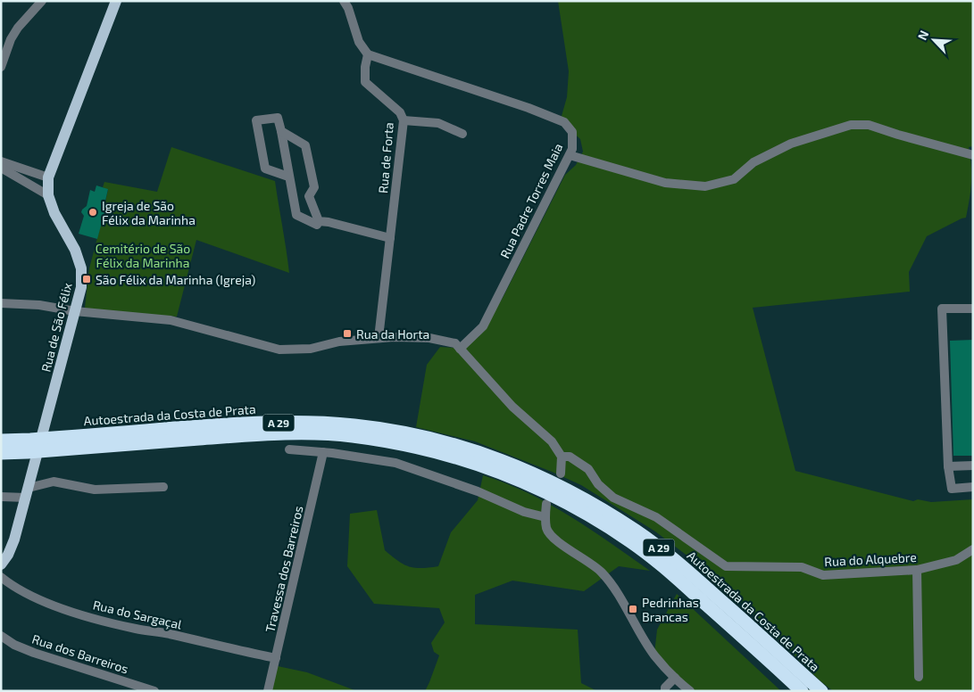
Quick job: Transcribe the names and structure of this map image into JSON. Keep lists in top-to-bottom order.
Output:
{
  "streets": {
    "highway": ["Autoestrada da Costa de Prata", "A 29"],
    "main road": ["Rua de São Félix"],
    "street": [
      "Rua de Forta",
      "Rua Padre Torres Maia",
      "Rua do Alquebre",
      "Travessa dos Barreiros",
      "Rua do Sargaçal",
      "Rua dos Barreiros"
    ]
  },
  "crossings": [
    ["Rua de Forta", "Rua Padre Torres Maia"],
    ["Travessa dos Barreiros", "Rua do Sargaçal"]
  ],
  "parks": ["Cemitério de São Félix da Marinha"],
  "places": {
    "other": ["Igreja de São Félix da Marinha"],
    "transit": ["São Félix da Marinha (Igreja)", "Rua da Horta", "Pedrinhas Brancas"]
  },
  "north": "top left"
}
